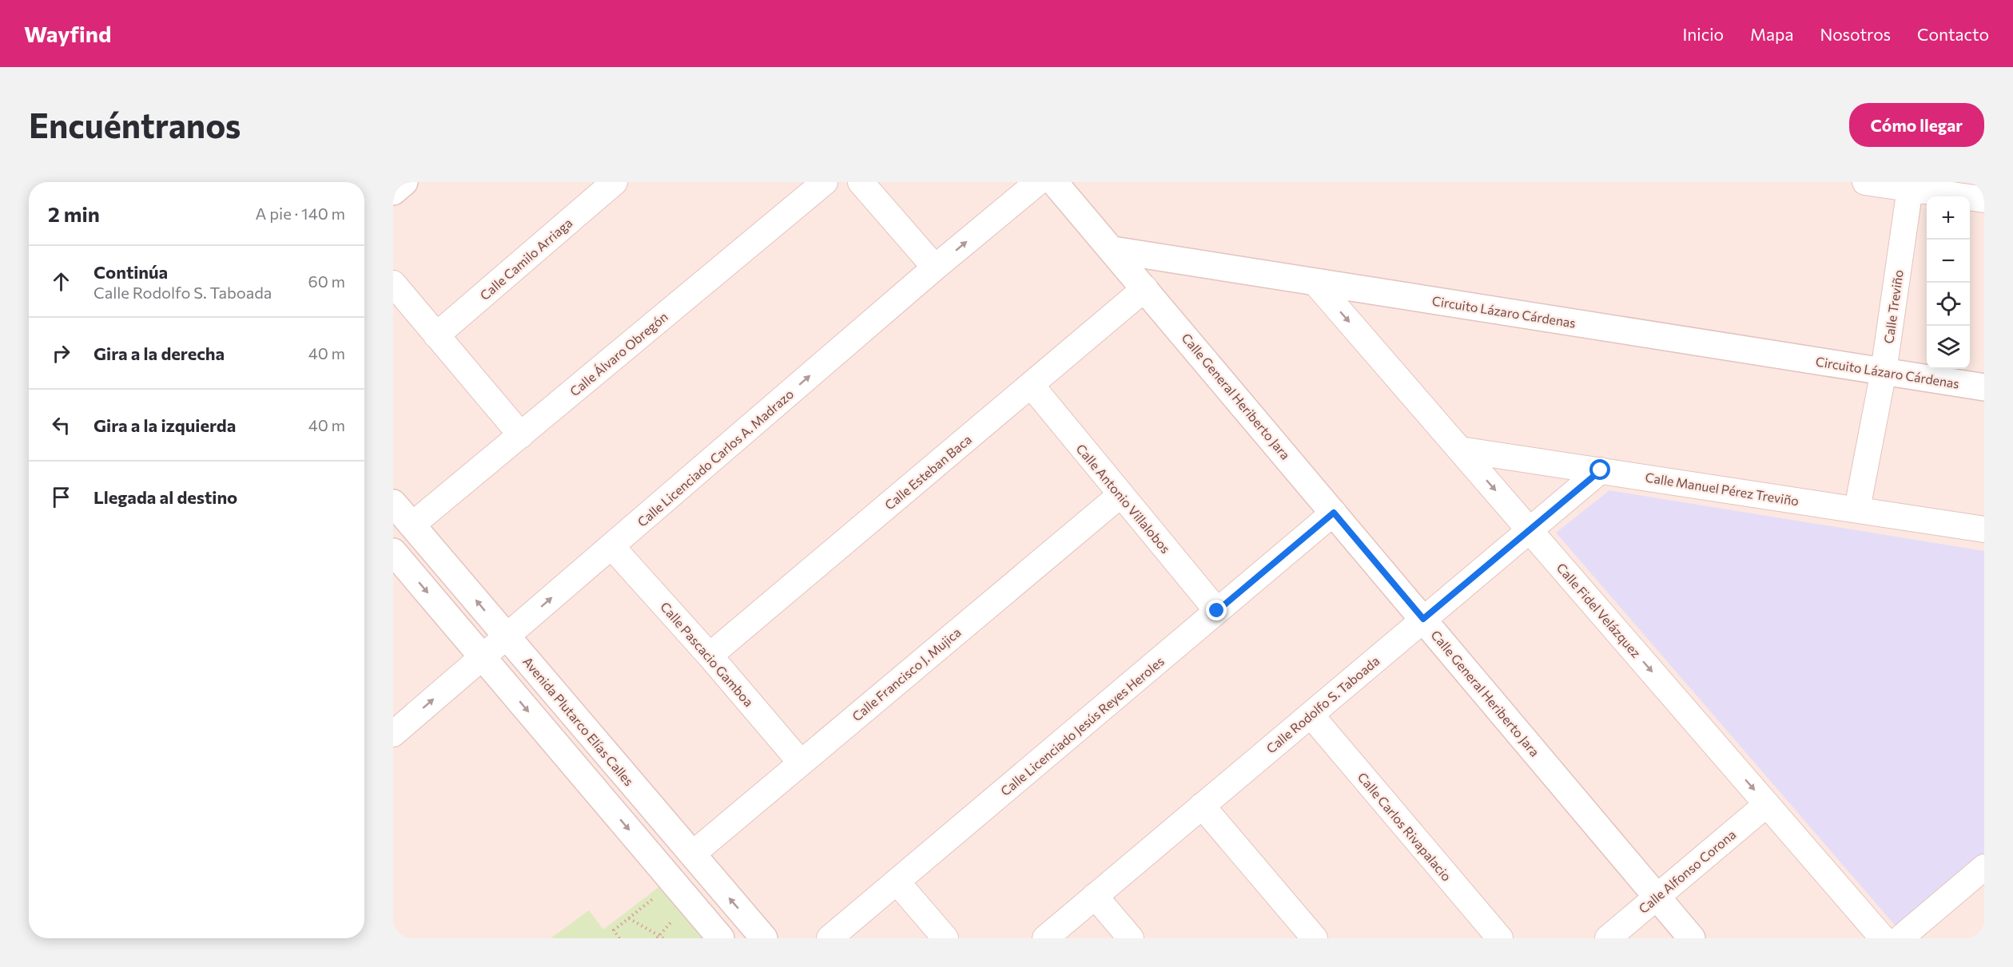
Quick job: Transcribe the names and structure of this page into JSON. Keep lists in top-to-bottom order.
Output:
{
  "streets": {
    "street": [
      "Calle Camilo Arriaga",
      "Calle Treviño",
      "Circuito Lázaro Cárdenas",
      "Calle Álvaro Obregón",
      "Calle General Heriberto Jara",
      "Calle Licenciado Carlos A. Madrazo",
      "Calle Esteban Baca",
      "Calle Manuel Pérez Treviño",
      "Calle Antonio Villalobos",
      "Calle Fidel Velázquez",
      "Calle Pascacio Gamboa",
      "Calle Francisco J. Mujica",
      "Calle Rodolfo S. Taboada",
      "Avenida Plutarco Elías Calles",
      "Calle Licenciado Jesús Reyes Heroles",
      "Calle Carlos Rivapalacio",
      "Calle Alfonso Corona"
    ]
  },
  "crossings": [
    ["Calle Treviño", "Circuito Lázaro Cárdenas"],
    ["Calle Treviño", "Calle Manuel Pérez Treviño"],
    ["Circuito Lázaro Cárdenas", "Calle General Heriberto Jara"],
    ["Circuito Lázaro Cárdenas", "Calle Fidel Velázquez"],
    ["Calle Álvaro Obregón", "Avenida Plutarco Elías Calles"],
    ["Calle General Heriberto Jara", "Calle Esteban Baca"],
    ["Calle General Heriberto Jara", "Calle Rodolfo S. Taboada"],
    ["Calle General Heriberto Jara", "Calle Licenciado Jesús Reyes Heroles"],
    ["Calle General Heriberto Jara", "Calle Alfonso Corona"],
    ["Calle Licenciado Carlos A. Madrazo", "Calle Pascacio Gamboa"],
    ["Calle Licenciado Carlos A. Madrazo", "Avenida Plutarco Elías Calles"],
    ["Calle Esteban Baca", "Calle Antonio Villalobos"],
    ["Calle Esteban Baca", "Calle Pascacio Gamboa"],
    ["Calle Manuel Pérez Treviño", "Calle Fidel Velázquez"],
    ["Calle Manuel Pérez Treviño", "Calle Rodolfo S. Taboada"],
    ["Calle Antonio Villalobos", "Calle Francisco J. Mujica"],
    ["Calle Antonio Villalobos", "Calle Licenciado Jesús Reyes Heroles"],
    ["Calle Fidel Velázquez", "Calle Rodolfo S. Taboada"],
    ["Calle Fidel Velázquez", "Calle Alfonso Corona"],
    ["Calle Pascacio Gamboa", "Calle Francisco J. Mujica"],
    ["Calle Francisco J. Mujica", "Avenida Plutarco Elías Calles"],
    ["Calle Rodolfo S. Taboada", "Calle Carlos Rivapalacio"]
  ],
  "one_way": ["Calle Licenciado Carlos A. Madrazo", "Calle Fidel Velázquez"],
  "page": {
    "header": "Wayfind",
    "nav": [
      "Inicio",
      "Mapa",
      "Nosotros",
      "Contacto"
    ],
    "buttons": "Cómo llegar",
    "title": "Encuéntranos",
    "heading": ["2 min", "A pie · 140 m"],
    "map_buttons": ["+", "−"],
    "list": [
      ["Continúa", "Calle Rodolfo S. Taboada", "60 m"],
      ["Gira a la derecha", "40 m"],
      ["Gira a la izquierda", "40 m"],
      "Llegada al destino"
    ]
  }
}
